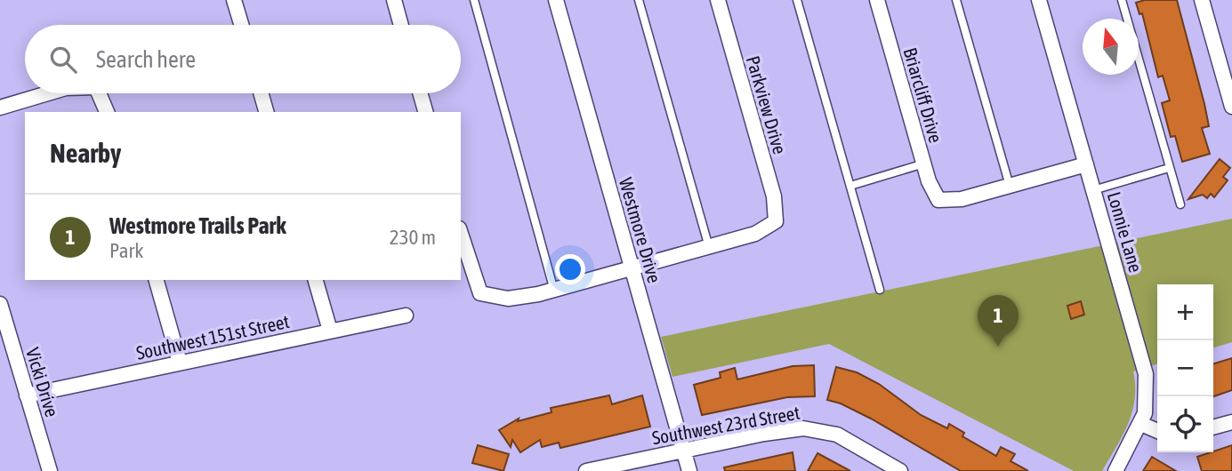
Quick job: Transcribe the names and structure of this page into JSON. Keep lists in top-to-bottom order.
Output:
{
  "streets": {
    "street": [
      "Briarcliff Drive",
      "Parkview Drive",
      "Westmore Drive",
      "Lonnie Lane",
      "Southwest 151st Street",
      "Vicki Drive",
      "Southwest 23rd Street"
    ]
  },
  "crossings": [
    ["Westmore Drive", "Southwest 23rd Street"],
    ["Southwest 151st Street", "Vicki Drive"]
  ],
  "north": "top",
  "page": {
    "search": "Search here",
    "heading": "Nearby",
    "list": [
      {
        "mark": "1",
        "name": "Westmore Trails Park",
        "note": "Park",
        "value": "230 m"
      }
    ],
    "map_buttons": ["+", "−"],
    "pins": "1"
  }
}
